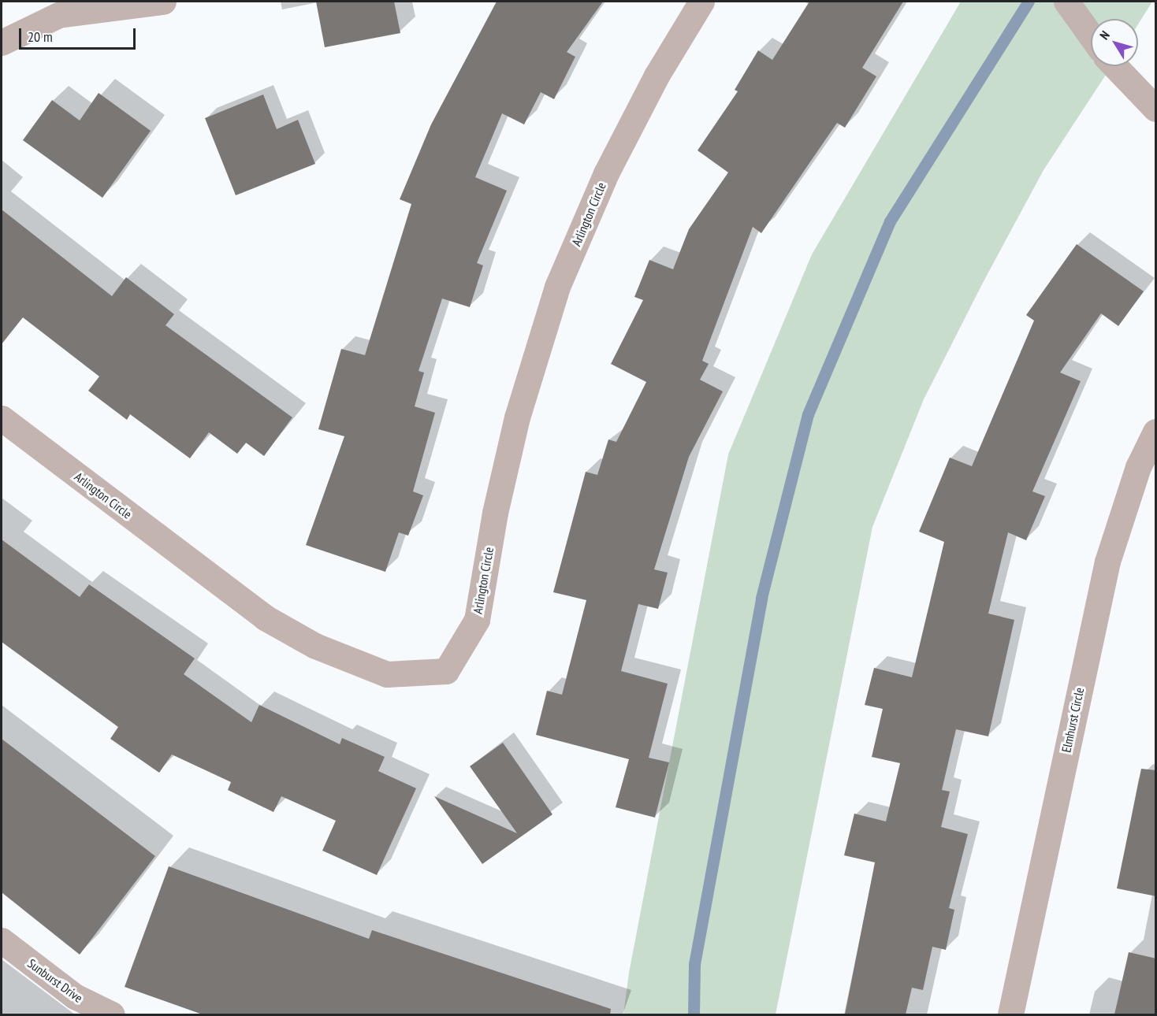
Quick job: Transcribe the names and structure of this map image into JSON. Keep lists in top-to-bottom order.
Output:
{
  "streets": {
    "street": ["Arlington Circle", "Elmhurst Circle", "Sunburst Drive"]
  },
  "scale_bar": "20 m",
  "north": "top left"
}
